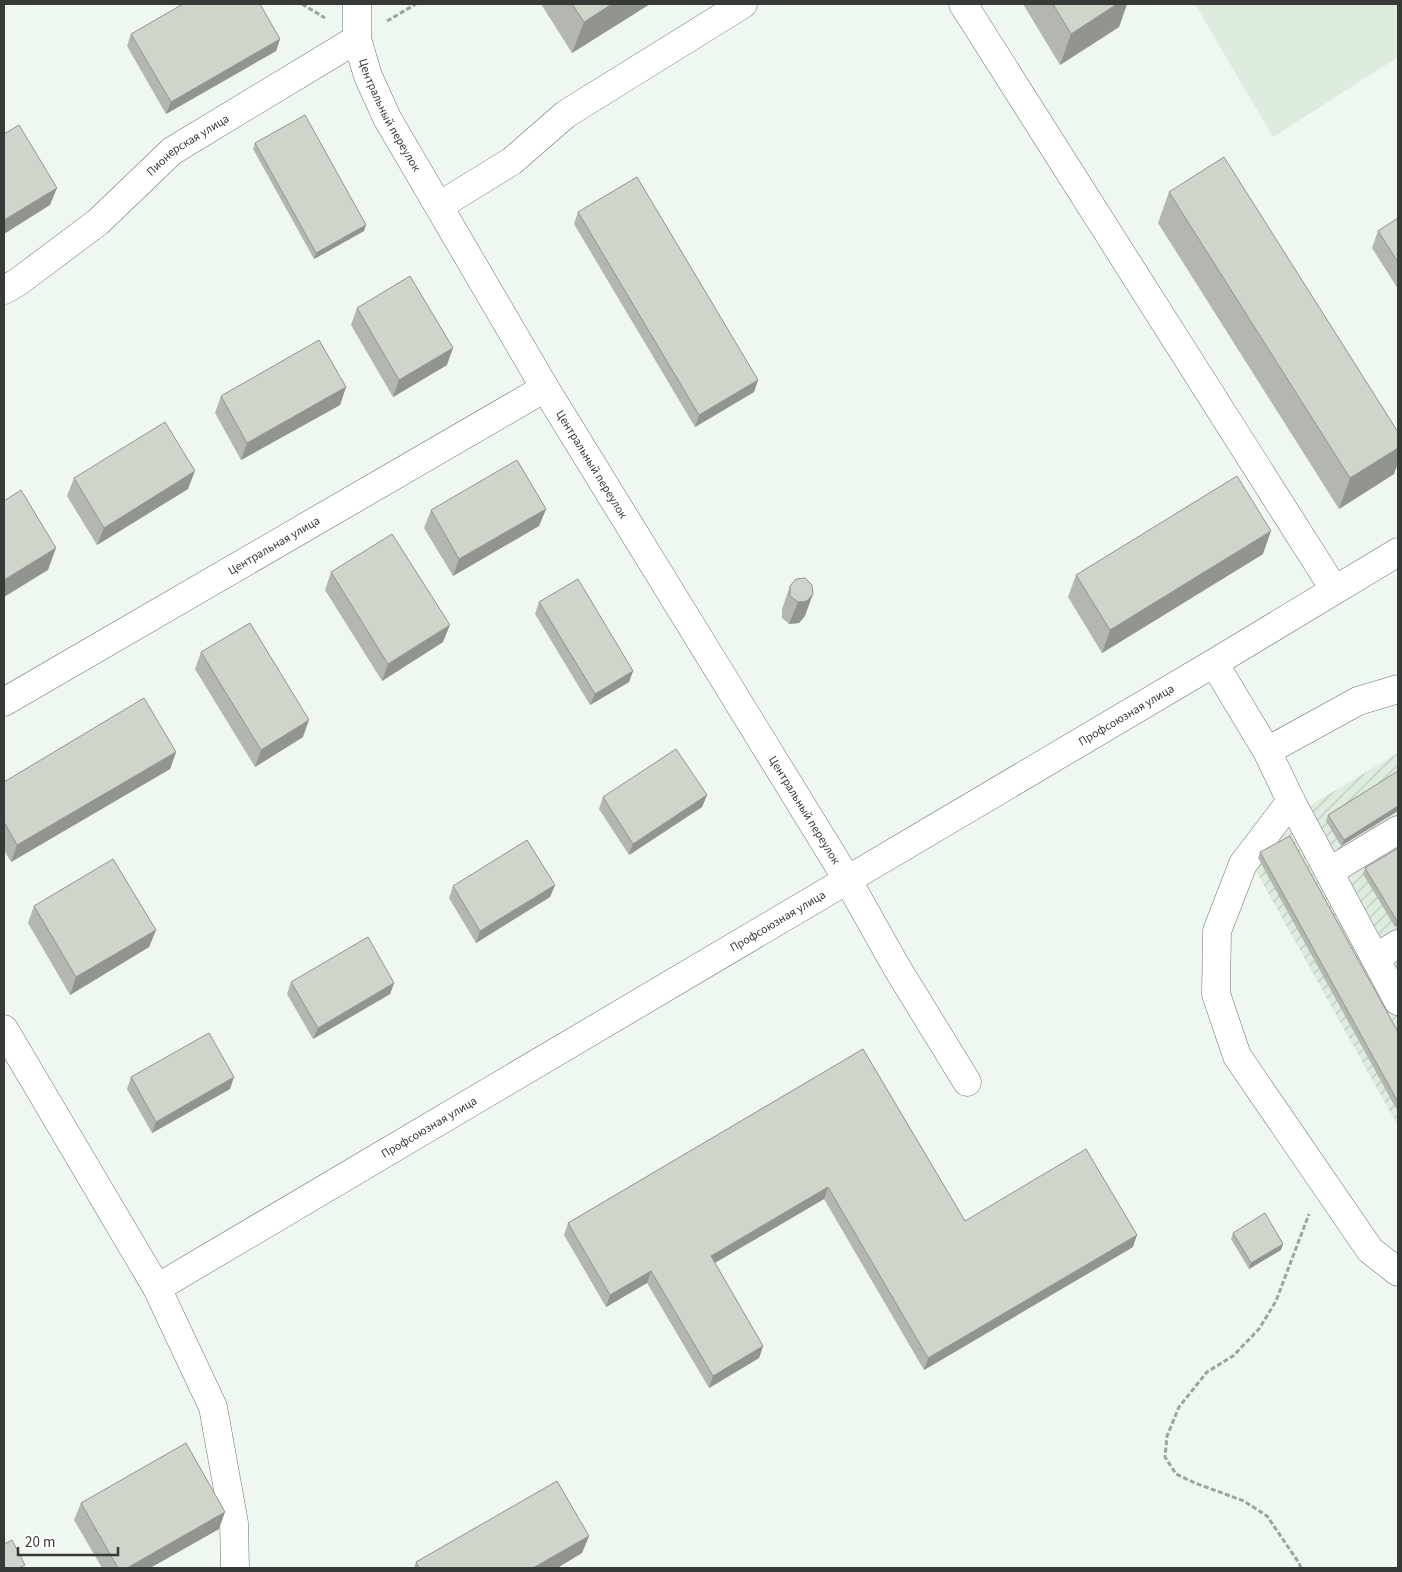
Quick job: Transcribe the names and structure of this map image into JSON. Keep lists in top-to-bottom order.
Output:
{
  "streets": {
    "street": [
      "Центральный переулок",
      "Пионерская улица",
      "Центральная улица",
      "Профсоюзная улица"
    ]
  },
  "crossings": [
    ["Центральный переулок", "Пионерская улица"],
    ["Центральный переулок", "Центральная улица"],
    ["Центральный переулок", "Профсоюзная улица"]
  ],
  "scale_bar": "20 m"
}
